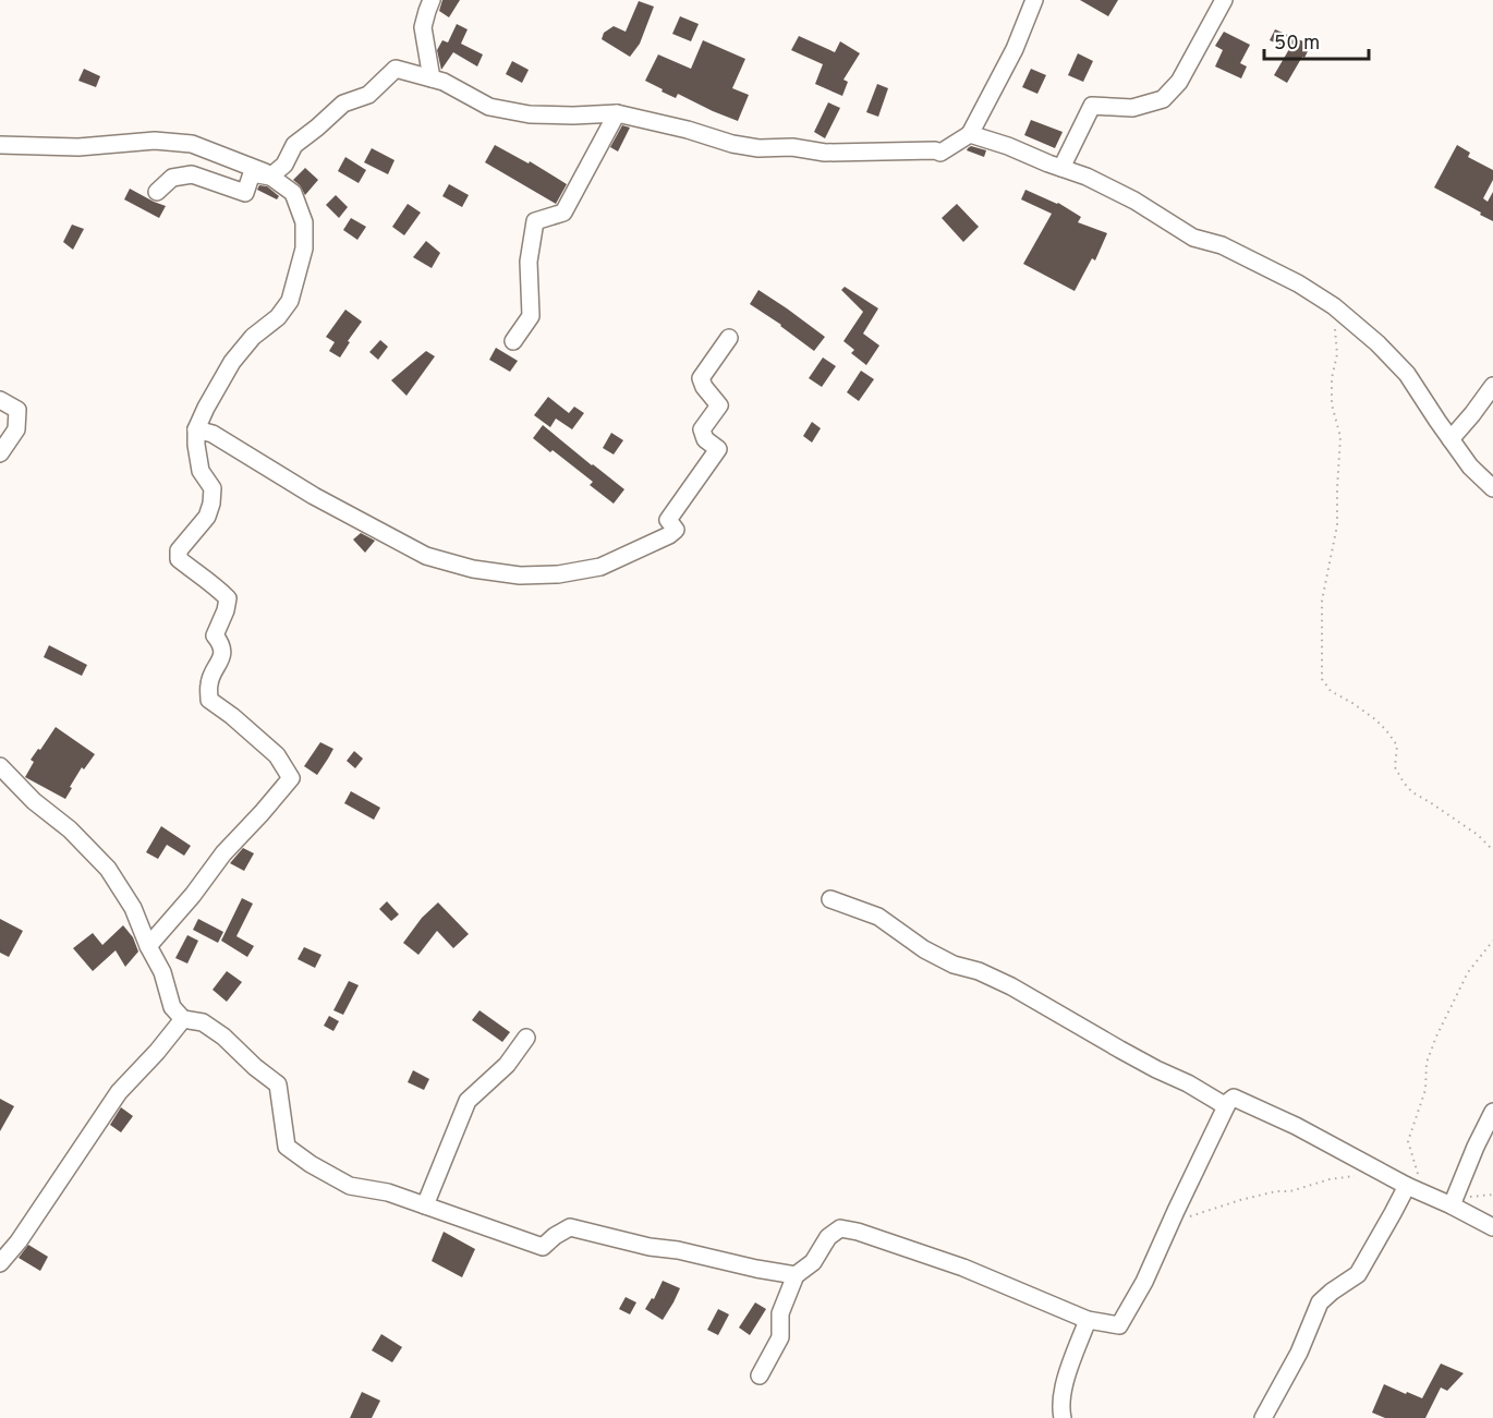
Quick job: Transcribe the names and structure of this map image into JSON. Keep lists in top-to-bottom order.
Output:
{
  "scale_bar": "50 m"
}
